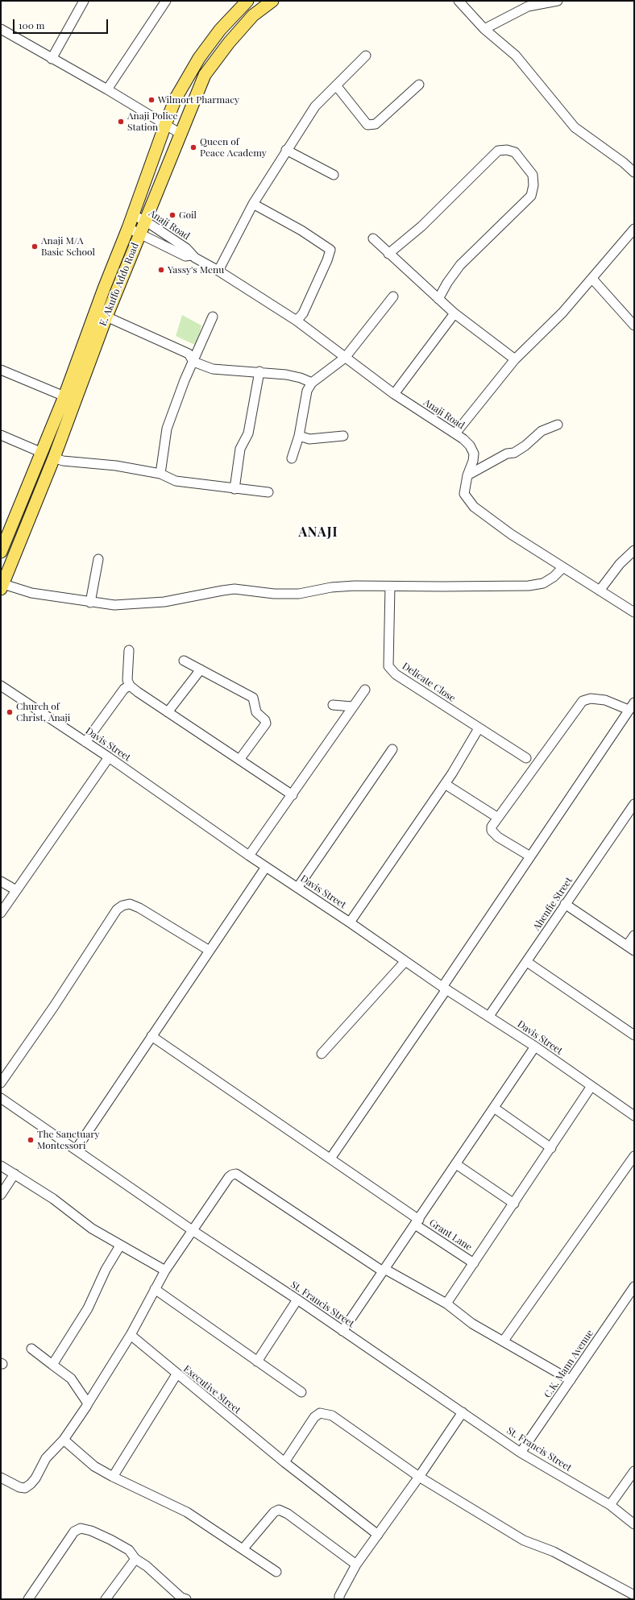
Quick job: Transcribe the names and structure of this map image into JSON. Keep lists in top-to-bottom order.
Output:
{
  "streets": {
    "main road": ["E. Akuffo Addo Road"],
    "street": [
      "Anaji Road",
      "Delicate Close",
      "Davis Street",
      "Ahenfie Street",
      "Grant Lane",
      "St. Francis Street",
      "C.K. Mann Avenue",
      "Executive Street"
    ]
  },
  "crossings": [
    ["Anaji Road", "E. Akuffo Addo Road"],
    ["Davis Street", "Ahenfie Street"],
    ["St. Francis Street", "C.K. Mann Avenue"]
  ],
  "districts": ["ANAJI"],
  "places": [
    "Wilmort Pharmacy",
    "Anaji Police Station",
    "Queen of Peace Academy",
    "Goil",
    "Anaji M/A Basic School",
    "Yassy's Menu",
    "Church of Christ, Anaji",
    "The Sanctuary Montessori"
  ],
  "scale_bar": "100 m"
}
